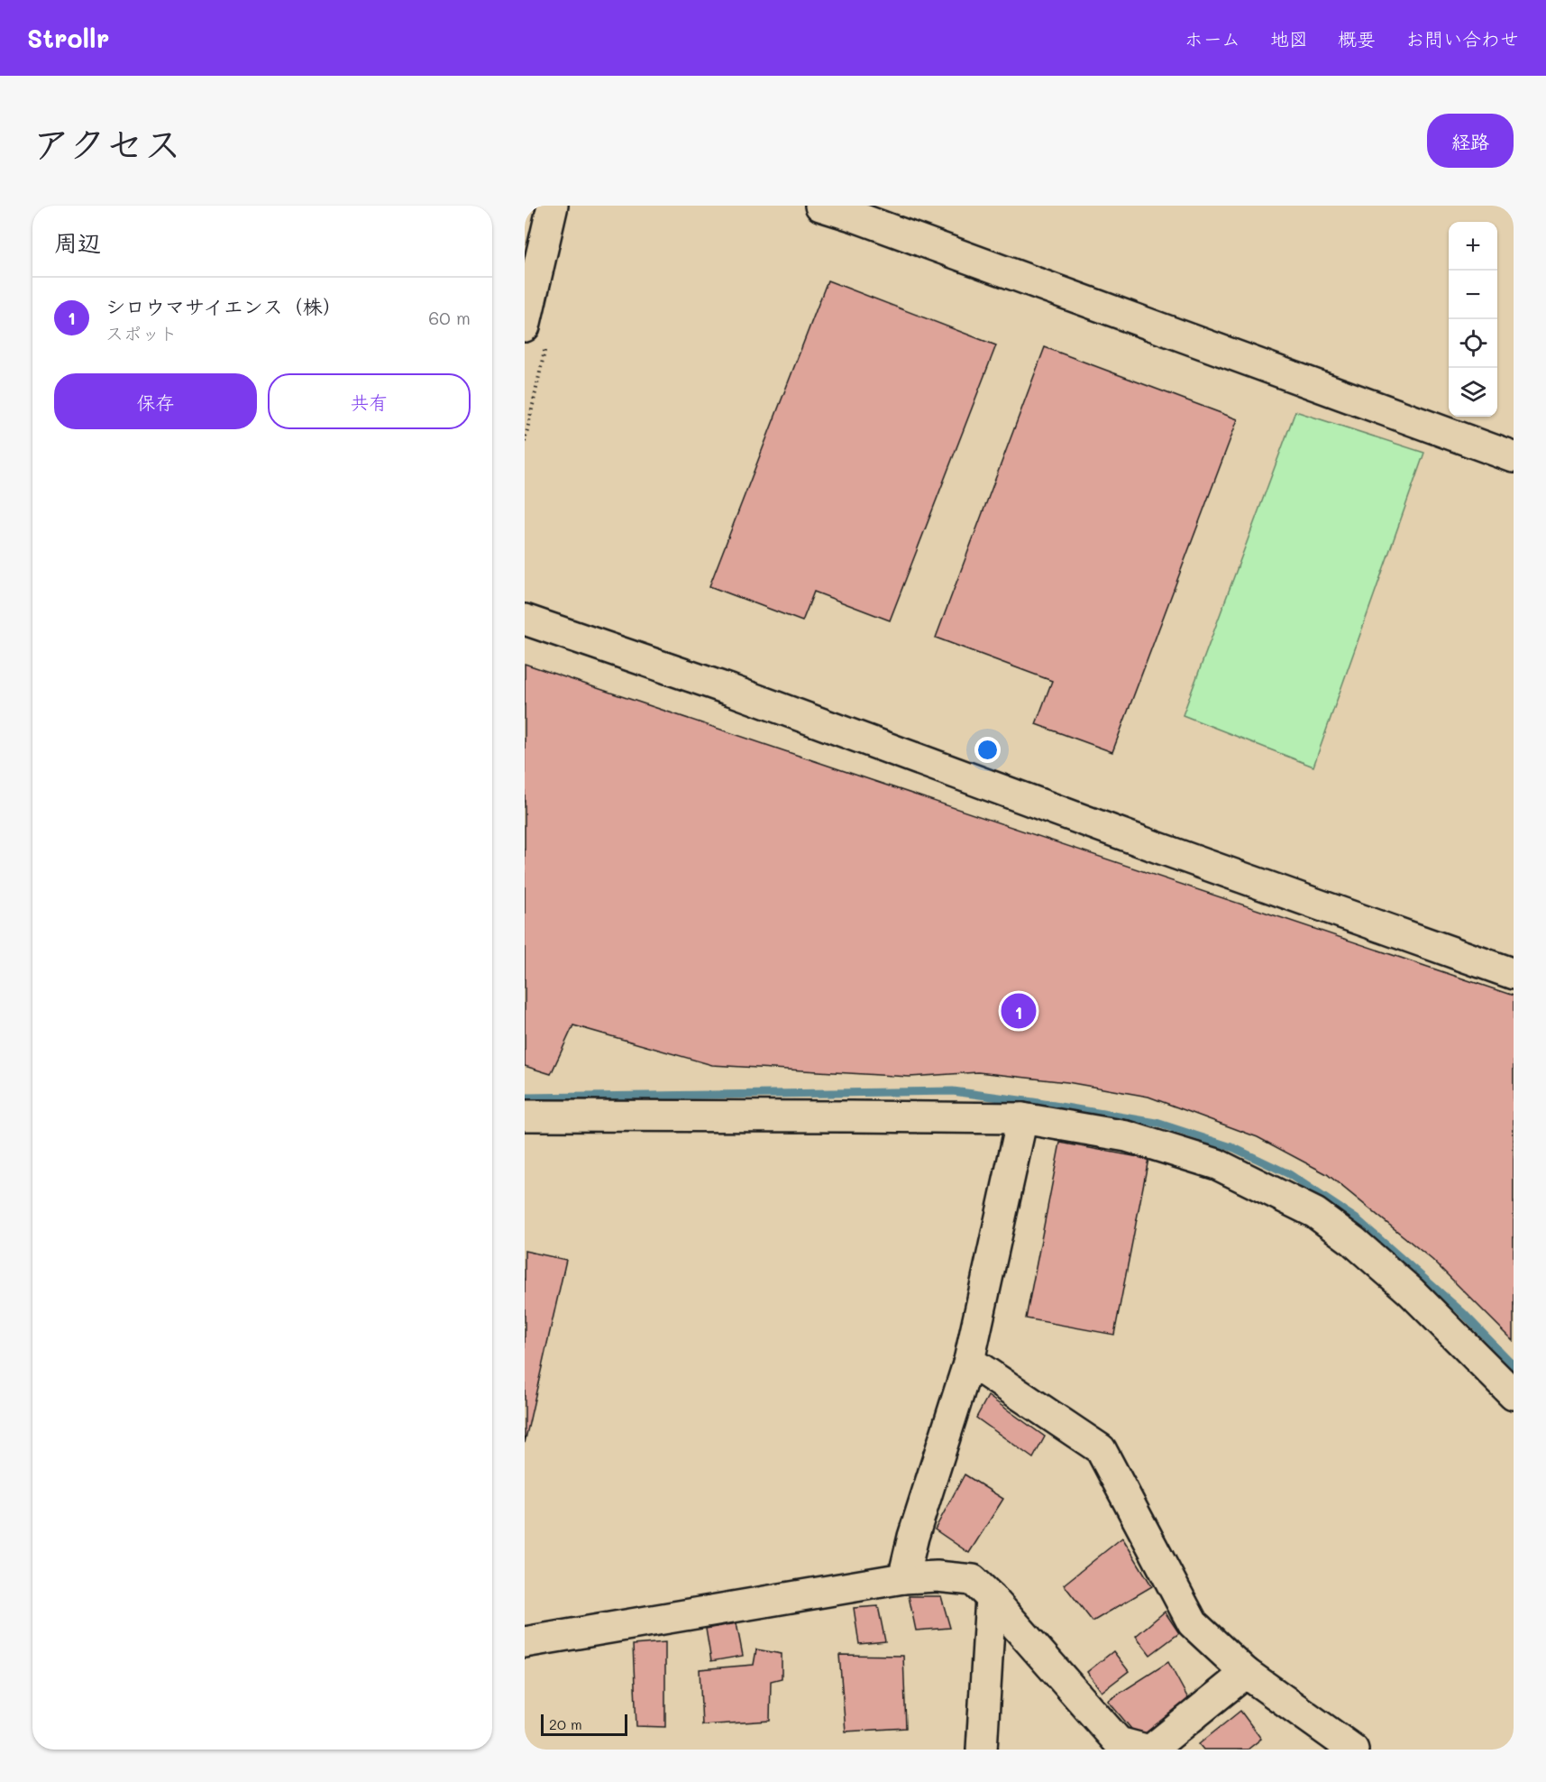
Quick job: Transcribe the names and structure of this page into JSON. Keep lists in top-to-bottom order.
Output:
{
  "scale_bar": "20 m",
  "page": {
    "header": "Strollr",
    "nav": [
      "ホーム",
      "地図",
      "概要",
      "お問い合わせ"
    ],
    "title": "アクセス",
    "buttons": [
      "経路",
      ["保存", "共有"]
    ],
    "heading": "周辺",
    "map_buttons": ["+", "−"],
    "list": [
      {
        "mark": "1",
        "name": "シロウマサイエンス（株）",
        "note": "スポット",
        "value": "60 m"
      }
    ],
    "pins": "1",
    "scale": "20 m"
  }
}
